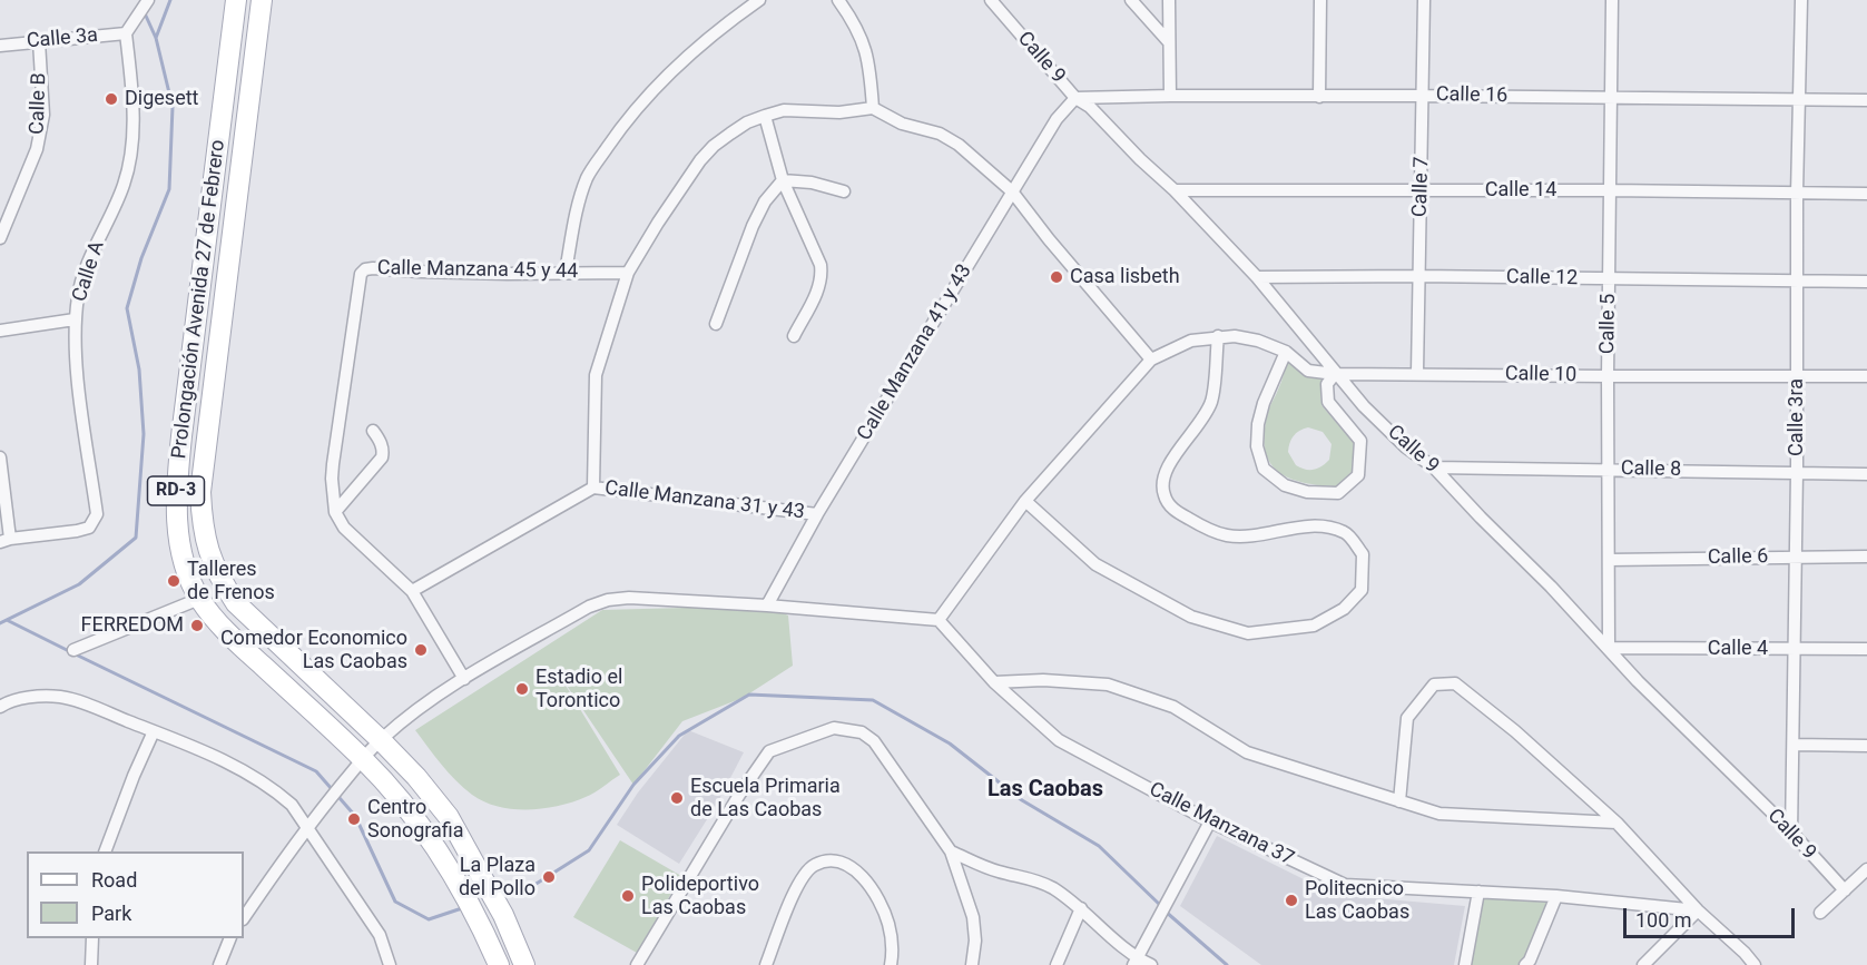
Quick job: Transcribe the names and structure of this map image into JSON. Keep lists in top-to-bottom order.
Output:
{
  "streets": {
    "main road": ["Prolongación Avenida 27 de Febrero", "RD-3"],
    "street": [
      "Calle 3a",
      "Calle 9",
      "Calle 16",
      "Calle B",
      "Calle 7",
      "Calle 14",
      "Calle Manzana 45 y 44",
      "Calle A",
      "Calle 12",
      "Calle 5",
      "Calle Manzana 41 y 43",
      "Calle 10",
      "Calle 3ra",
      "Calle 8",
      "Calle Manzana 31 y 43",
      "Calle 6",
      "Calle 4",
      "Calle Manzana 37"
    ]
  },
  "crossings": [
    ["Calle 3a", "Calle B"],
    ["Calle 3a", "Calle A"],
    ["Calle 9", "Calle 16"],
    ["Calle 9", "Calle 14"],
    ["Calle 9", "Calle 12"],
    ["Calle 9", "Calle 5"],
    ["Calle 9", "Calle Manzana 41 y 43"],
    ["Calle 9", "Calle 10"],
    ["Calle 9", "Calle 3ra"],
    ["Calle 9", "Calle 8"],
    ["Calle 9", "Calle 4"],
    ["Calle 16", "Calle 7"],
    ["Calle 16", "Calle 5"],
    ["Calle 16", "Calle Manzana 41 y 43"],
    ["Calle 16", "Calle 3ra"],
    ["Calle 7", "Calle 14"],
    ["Calle 7", "Calle 12"],
    ["Calle 7", "Calle 10"],
    ["Calle 14", "Calle 5"],
    ["Calle 14", "Calle 3ra"],
    ["Calle 12", "Calle 5"],
    ["Calle 12", "Calle 3ra"],
    ["Calle 5", "Calle 10"],
    ["Calle 5", "Calle 8"],
    ["Calle 5", "Calle 6"],
    ["Calle 5", "Calle 4"],
    ["Calle Manzana 41 y 43", "Calle Manzana 31 y 43"],
    ["Calle 10", "Calle 3ra"],
    ["Calle 3ra", "Calle 8"],
    ["Calle 3ra", "Calle 6"],
    ["Calle 3ra", "Calle 4"]
  ],
  "districts": ["Las Caobas"],
  "places": [
    "Digesett",
    "Casa lisbeth",
    "Talleres de Frenos",
    "FERREDOM",
    "Comedor Economico Las Caobas",
    "Estadio el Torontico",
    "Escuela Primaria de Las Caobas",
    "Centro Sonografia",
    "La Plaza del Pollo",
    "Polideportivo Las Caobas",
    "Politecnico Las Caobas"
  ],
  "legend": ["Road", "Park"],
  "scale_bar": "100 m"
}
